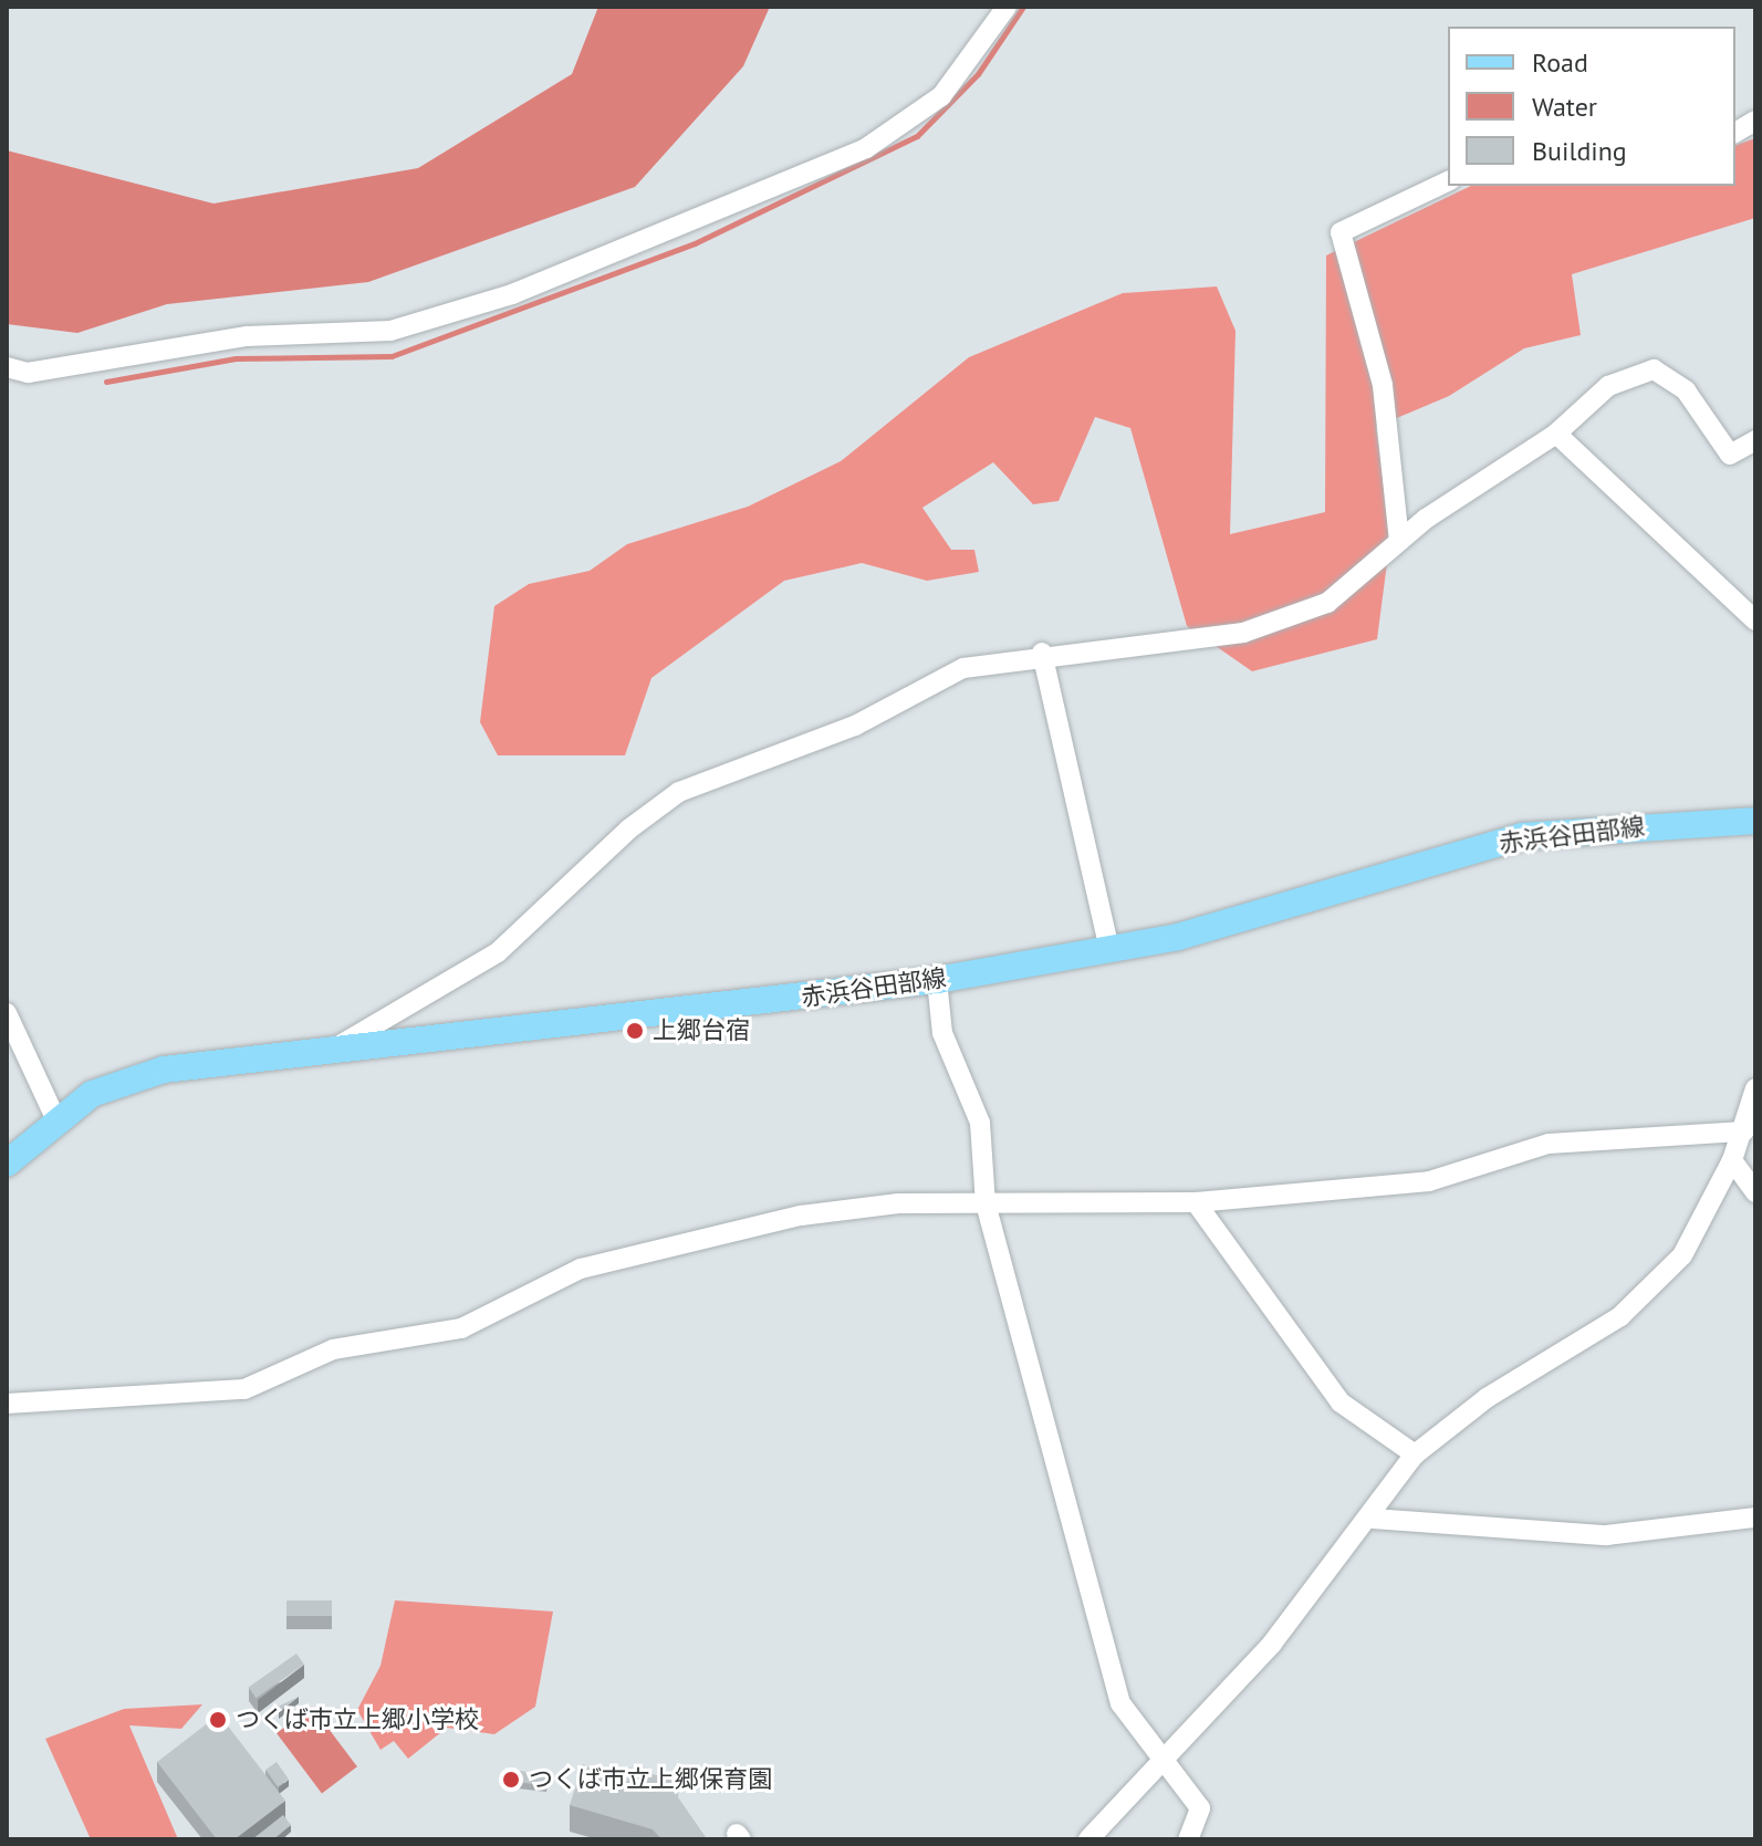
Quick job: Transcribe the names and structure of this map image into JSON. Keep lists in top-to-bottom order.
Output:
{
  "streets": {
    "main road": ["赤浜谷田部線"]
  },
  "places": ["上郷台宿", "つくば市立上郷小学校", "つくば市立上郷保育園"],
  "legend": ["Road", "Water", "Building"]
}
